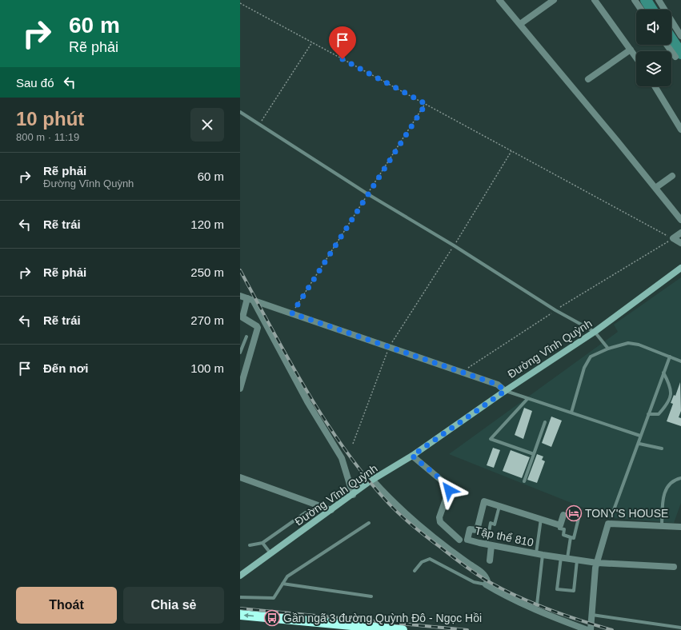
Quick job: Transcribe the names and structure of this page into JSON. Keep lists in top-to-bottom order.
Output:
{
  "streets": {
    "street": ["Đường Vĩnh Quỳnh", "Tập thể 810"]
  },
  "places": {
    "hotel": ["TONY'S HOUSE"],
    "bus stop": ["Gần ngã 3 đường Quỳnh Đô - Ngọc Hồi"]
  },
  "page": {
    "turn": ["60 m", "Rẽ phải"],
    "then": "Sau đó",
    "heading": ["10 phút", "800 m · 11:19"],
    "list": [
      {
        "name": "Rẽ phải",
        "note": "Đường Vĩnh Quỳnh",
        "value": "60 m"
      },
      {
        "name": "Rẽ trái",
        "value": "120 m"
      },
      {
        "name": "Rẽ phải",
        "value": "250 m"
      },
      {
        "name": "Rẽ trái",
        "value": "270 m"
      },
      {
        "name": "Đến nơi",
        "value": "100 m"
      }
    ],
    "buttons": ["Thoát", "Chia sẻ"]
  }
}
